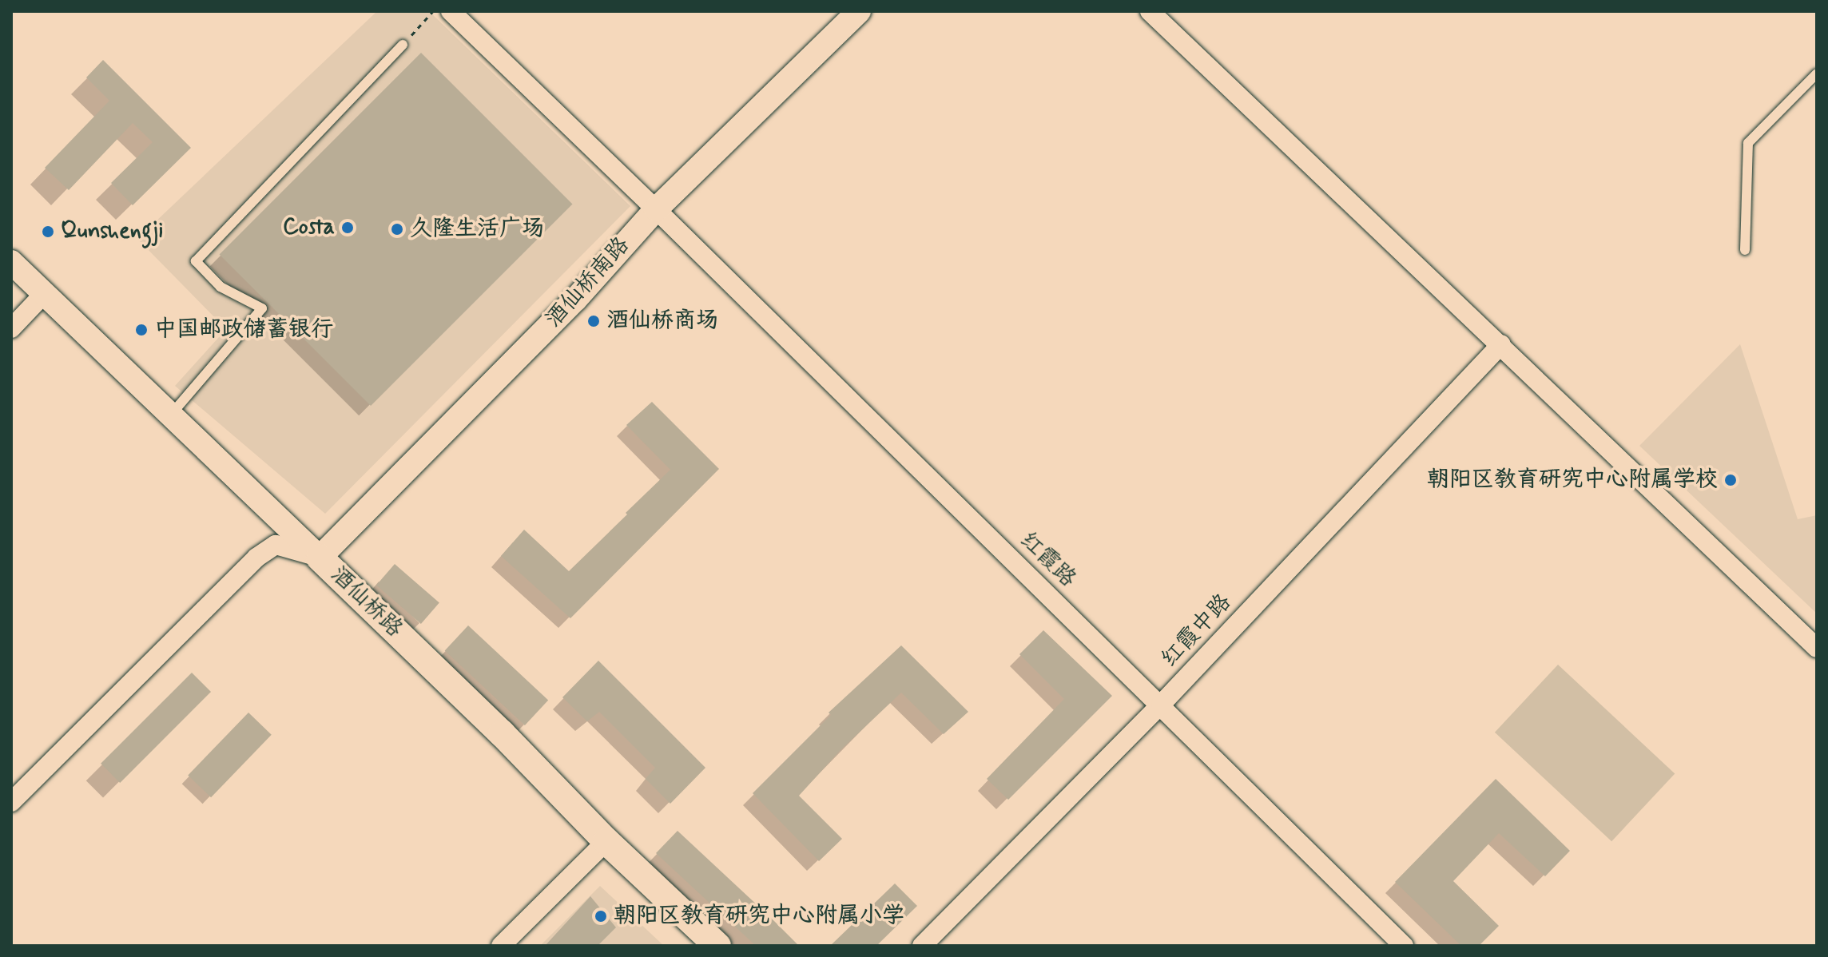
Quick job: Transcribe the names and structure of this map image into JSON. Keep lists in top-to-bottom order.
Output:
{
  "streets": {
    "main road": ["酒仙桥路"],
    "street": ["酒仙桥南路", "红霞路", "红霞中路"]
  },
  "crossings": [
    ["酒仙桥南路", "红霞路"],
    ["酒仙桥南路", "酒仙桥路"],
    ["红霞路", "红霞中路"]
  ],
  "places": [
    "Costa",
    "久隆生活广场",
    "Qunshengji",
    "酒仙桥商场",
    "中国邮政储蓄银行",
    "朝阳区教育研究中心附属学校",
    "朝阳区教育研究中心附属小学"
  ]
}
